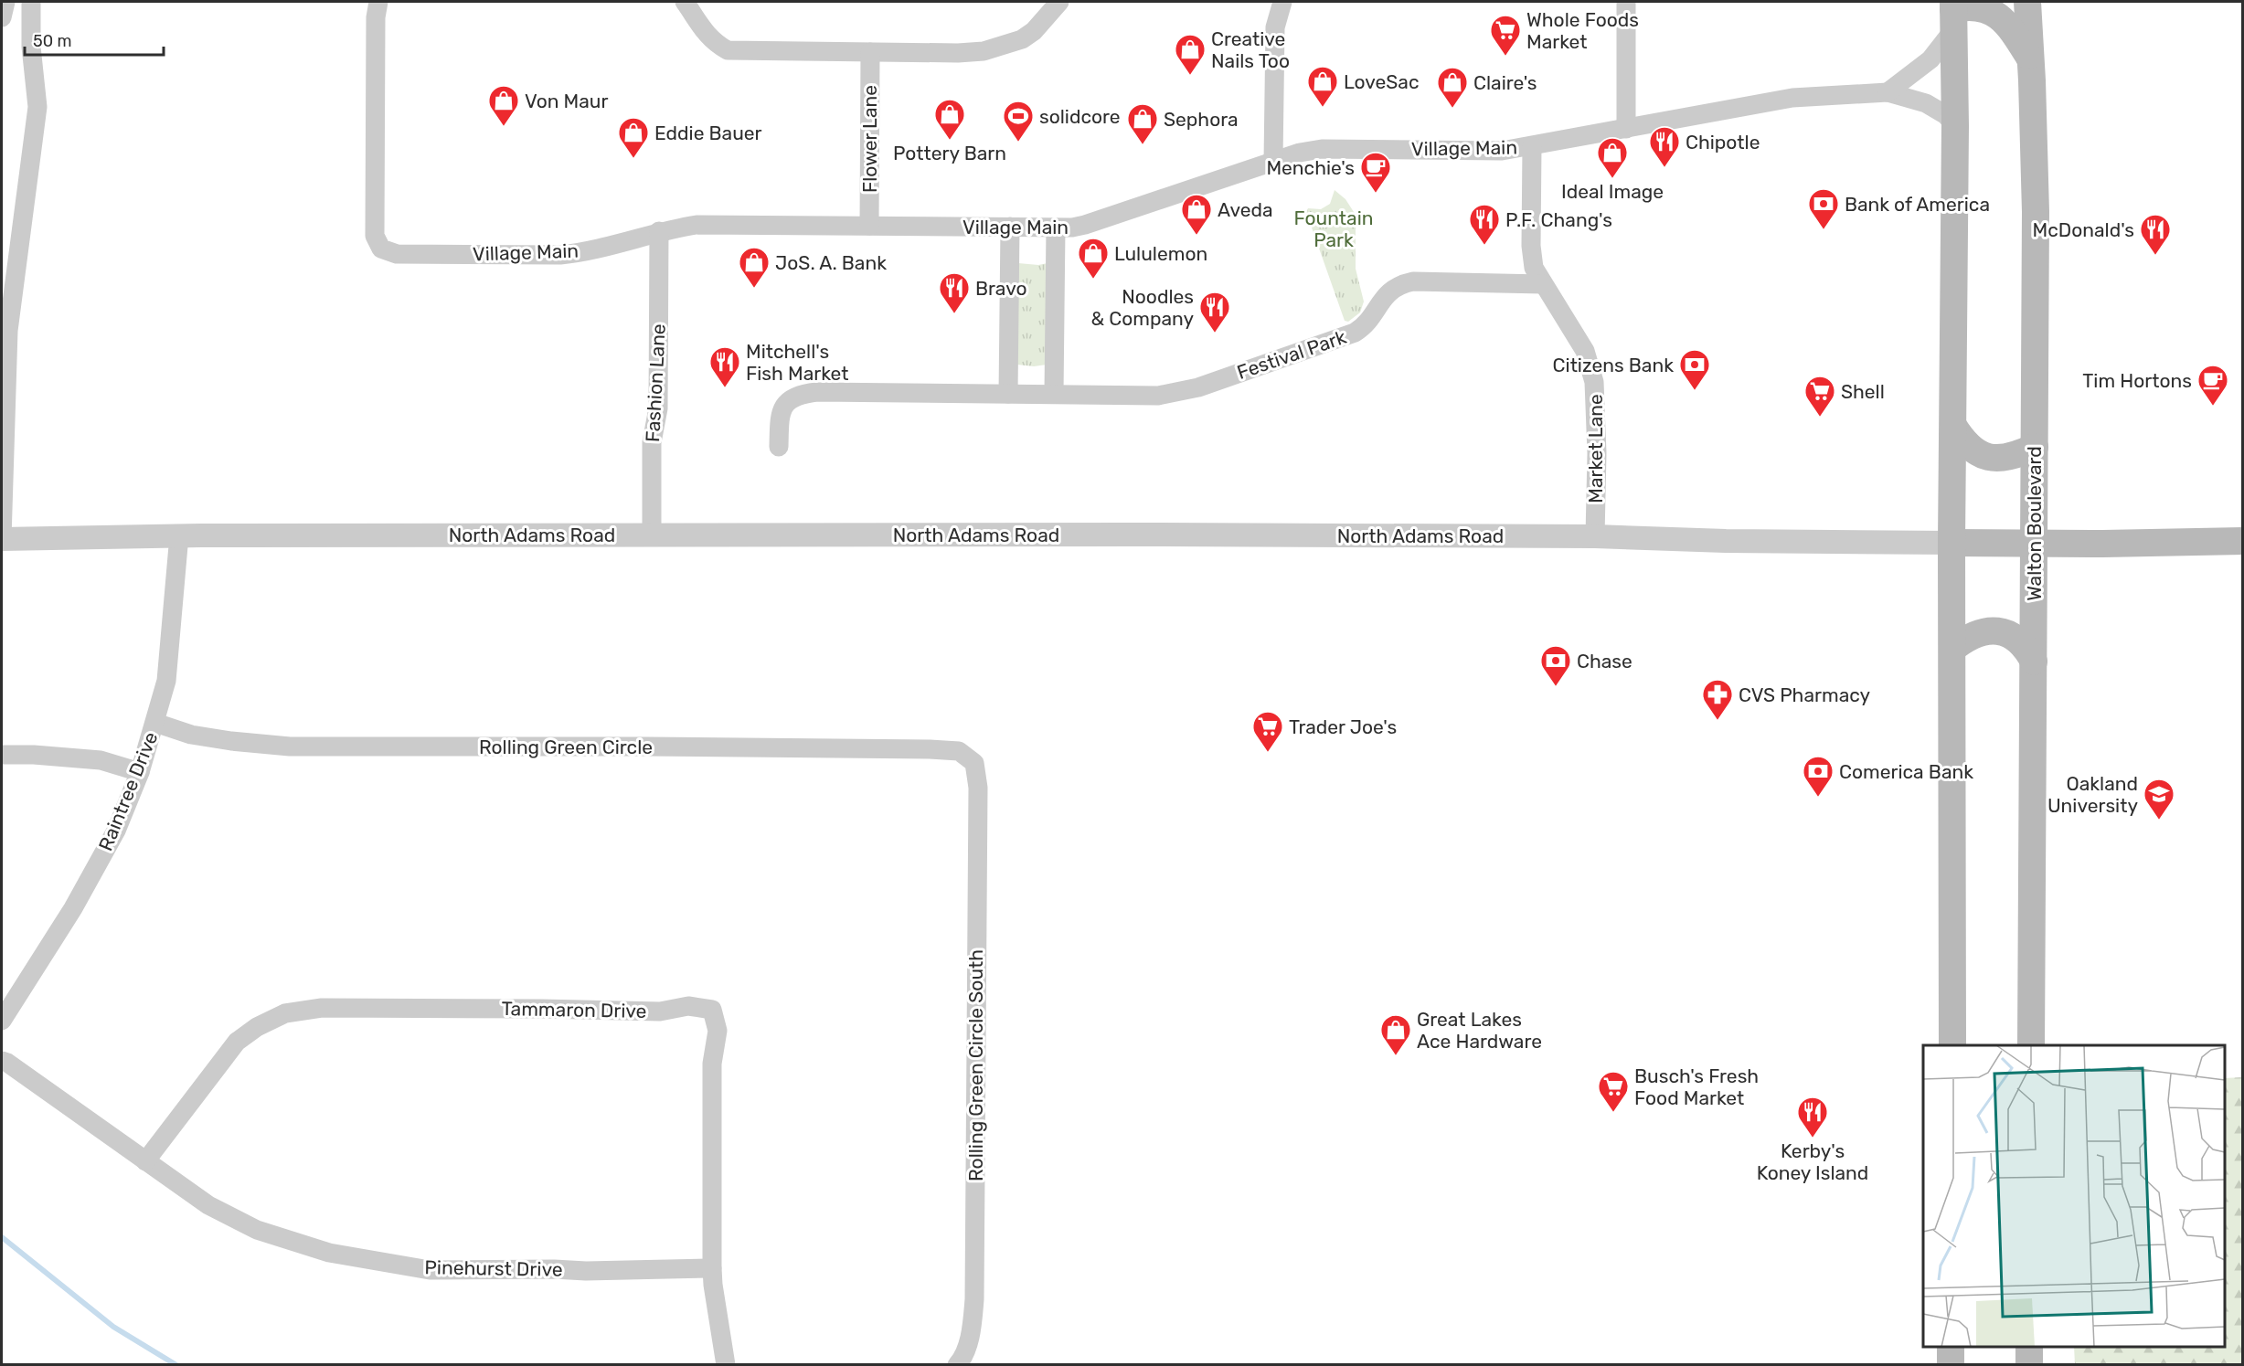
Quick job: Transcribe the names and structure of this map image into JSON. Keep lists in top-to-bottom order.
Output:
{
  "streets": {
    "main road": ["Walton Boulevard"],
    "street": [
      "Flower Lane",
      "Village Main",
      "Festival Park",
      "Fashion Lane",
      "Market Lane",
      "North Adams Road",
      "Rolling Green Circle",
      "Raintree Drive",
      "Tammaron Drive",
      "Rolling Green Circle South",
      "Pinehurst Drive"
    ]
  },
  "crossings": [
    ["Flower Lane", "Village Main"],
    ["Village Main", "Fashion Lane"],
    ["Village Main", "Market Lane"],
    ["Festival Park", "Market Lane"],
    ["Fashion Lane", "North Adams Road"],
    ["Market Lane", "North Adams Road"],
    ["North Adams Road", "Raintree Drive"],
    ["Rolling Green Circle", "Raintree Drive"],
    ["Rolling Green Circle", "Rolling Green Circle South"],
    ["Tammaron Drive", "Pinehurst Drive"]
  ],
  "parks": ["Fountain Park"],
  "places": {
    "supermarket": [
      "Whole Foods Market",
      "Shell",
      "Trader Joe's",
      "Busch's Fresh Food Market"
    ],
    "shop": [
      "Creative Nails Too",
      "LoveSac",
      "Claire's",
      "Von Maur",
      "Pottery Barn",
      "Sephora",
      "Eddie Bauer",
      "Ideal Image",
      "Aveda",
      "Lululemon",
      "JoS. A. Bank",
      "Great Lakes Ace Hardware"
    ],
    "sports": ["solidcore"],
    "restaurant": [
      "Chipotle",
      "P.F. Chang's",
      "McDonald's",
      "Bravo",
      "Noodles & Company",
      "Mitchell's Fish Market",
      "Kerby's Koney Island"
    ],
    "cafe": ["Menchie's", "Tim Hortons"],
    "bank": [
      "Bank of America",
      "Citizens Bank",
      "Chase",
      "Comerica Bank"
    ],
    "pharmacy": ["CVS Pharmacy"],
    "school or university": ["Oakland University"]
  },
  "scale_bar": "50 m"
}
